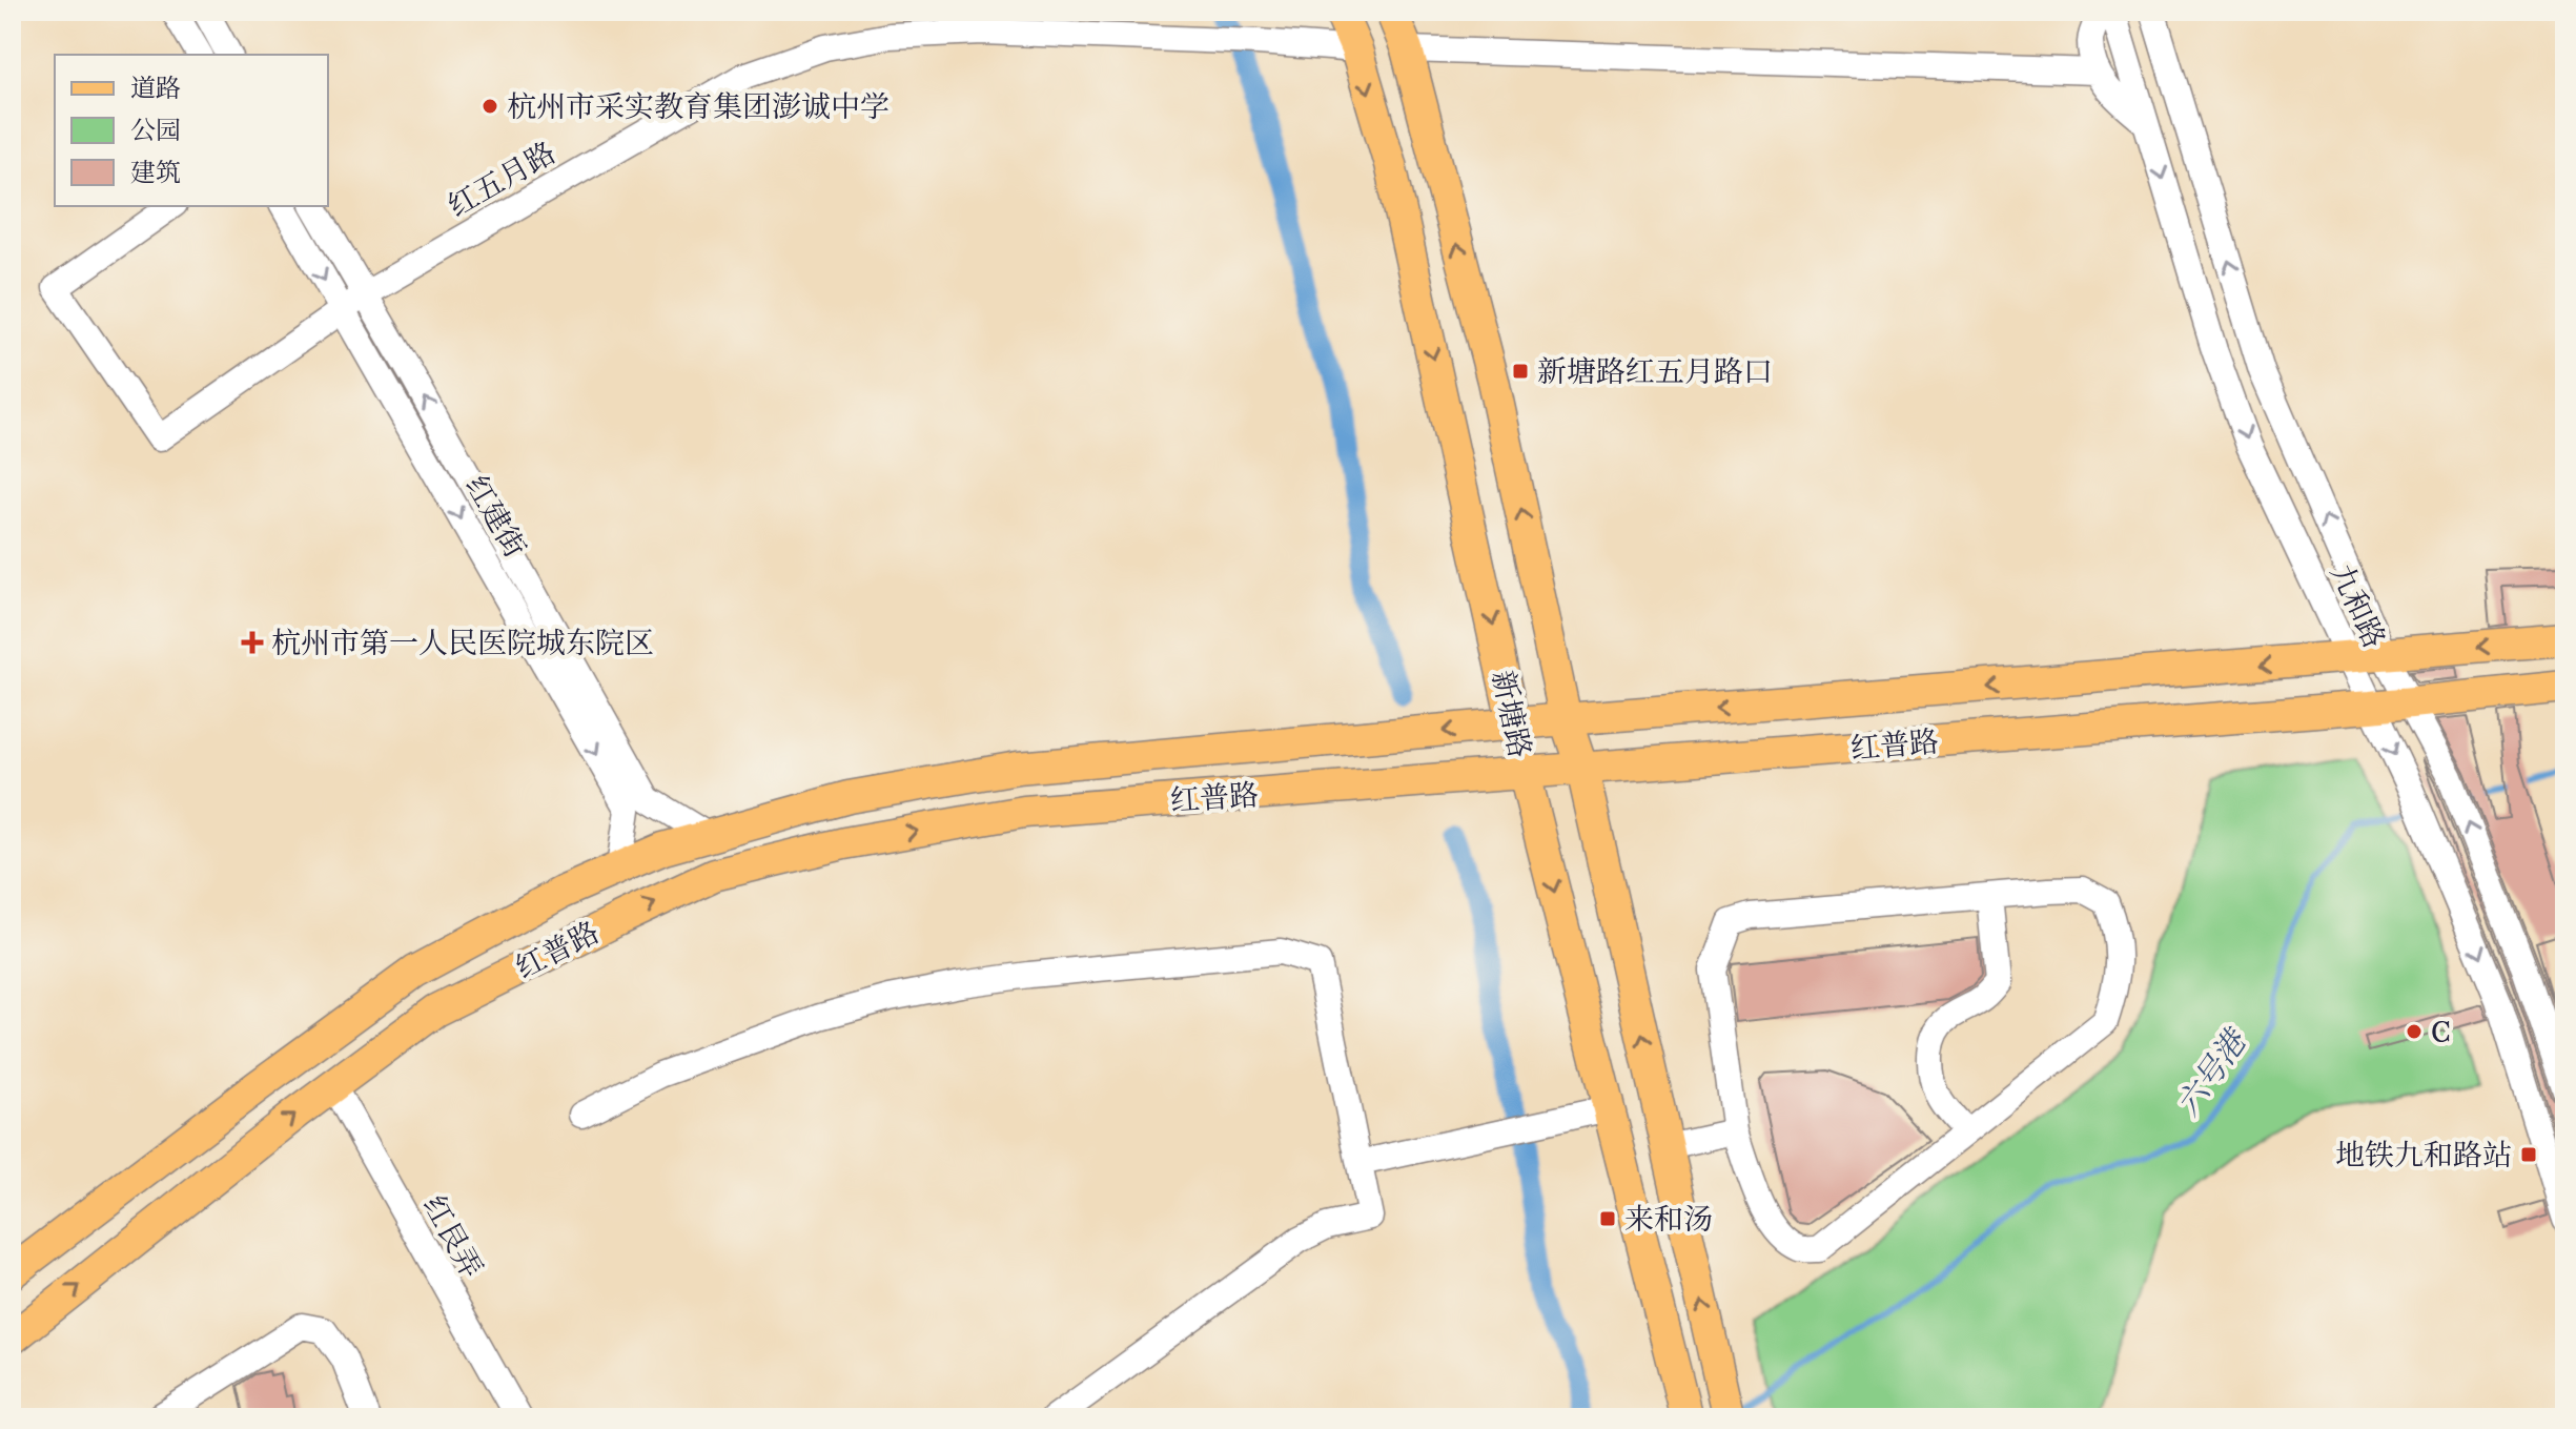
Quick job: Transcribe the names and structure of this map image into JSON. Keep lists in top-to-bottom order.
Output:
{
  "streets": {
    "main road": ["新塘路", "红普路"],
    "street": [
      "红五月路",
      "红建街",
      "九和路",
      "红艮弄"
    ]
  },
  "crossings": [
    ["红五月路", "红建街"],
    ["红五月路", "新塘路"],
    ["红建街", "红普路"],
    ["九和路", "红普路"],
    ["新塘路", "红普路"],
    ["红普路", "红艮弄"]
  ],
  "water": ["六号港"],
  "places": {
    "other": ["杭州市采实教育集团澎诚中学", "C"],
    "transit": ["新塘路红五月路口", "地铁九和路站", "来和汤"],
    "health": ["杭州市第一人民医院城东院区"]
  },
  "legend": ["道路", "公园", "建筑"]
}
